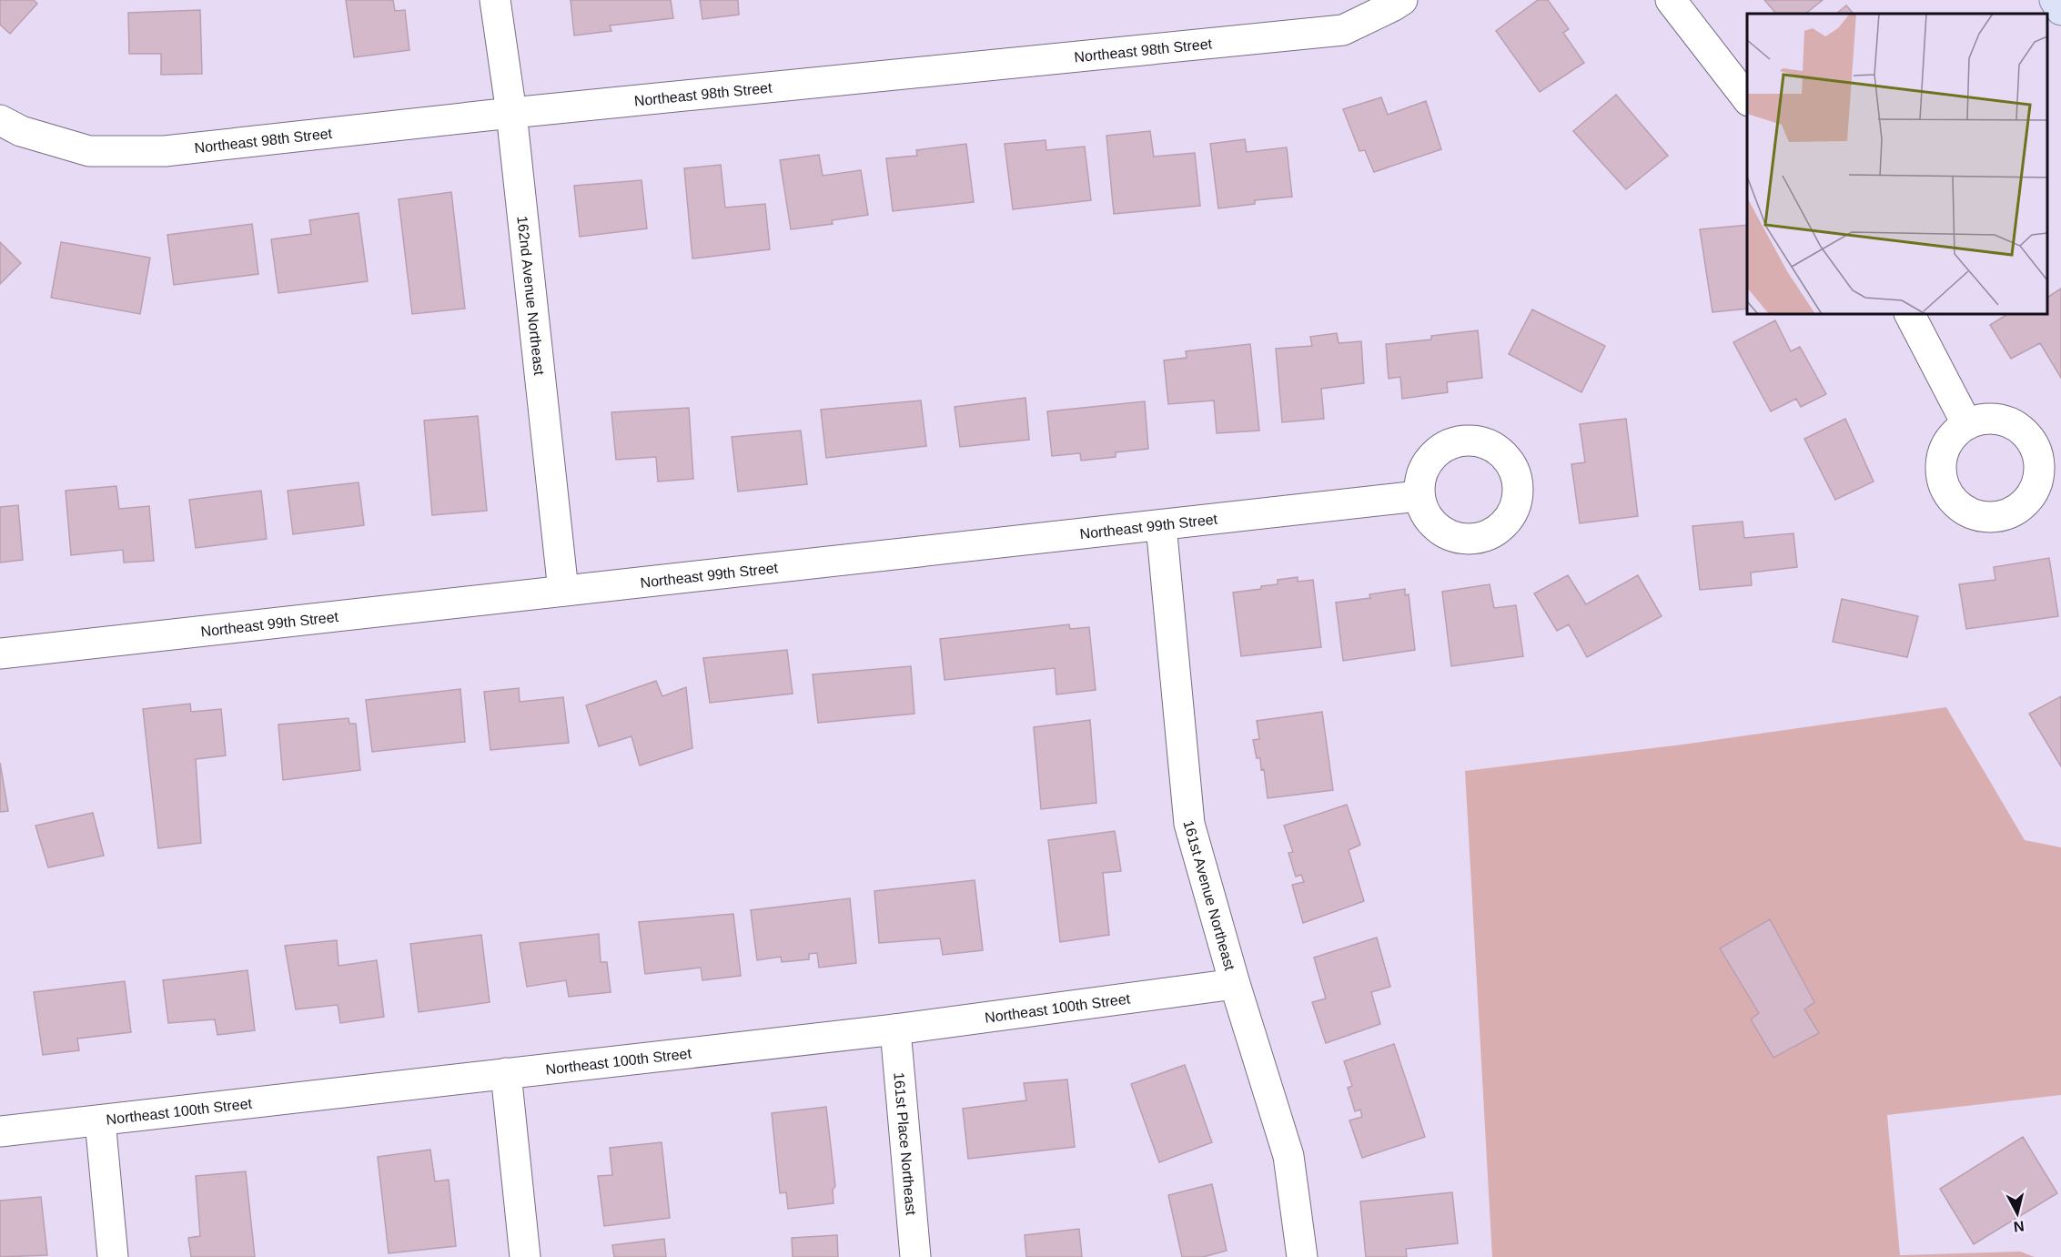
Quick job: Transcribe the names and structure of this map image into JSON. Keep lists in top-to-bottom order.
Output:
{
  "streets": {
    "street": [
      "Northeast 98th Street",
      "162nd Avenue Northeast",
      "Northeast 99th Street",
      "161st Avenue Northeast",
      "Northeast 100th Street",
      "161st Place Northeast"
    ]
  },
  "crossings": [
    ["Northeast 98th Street", "162nd Avenue Northeast"],
    ["162nd Avenue Northeast", "Northeast 99th Street"],
    ["Northeast 99th Street", "161st Avenue Northeast"],
    ["161st Avenue Northeast", "Northeast 100th Street"],
    ["Northeast 100th Street", "161st Place Northeast"]
  ],
  "north": "bottom"
}
